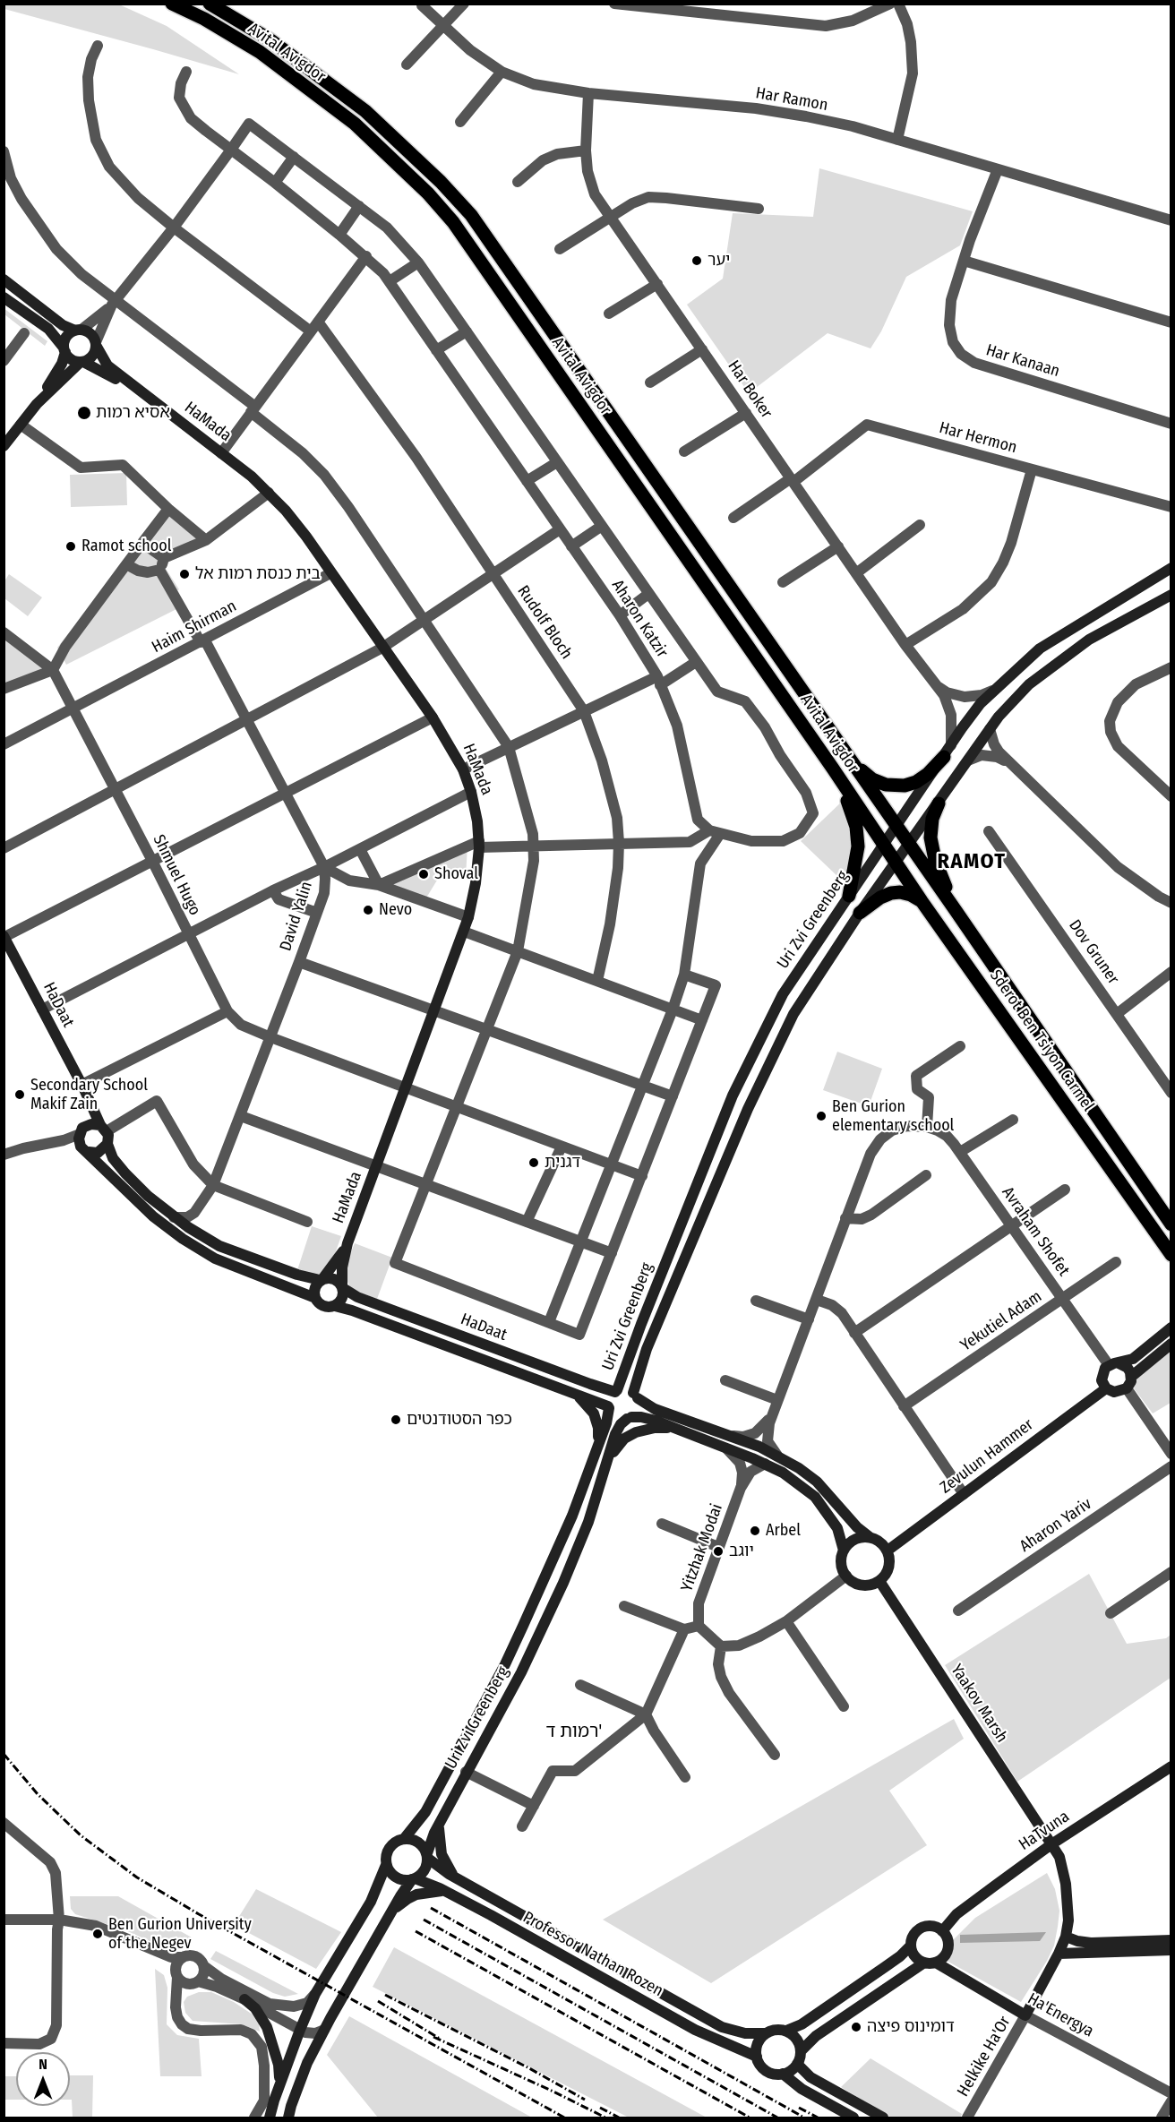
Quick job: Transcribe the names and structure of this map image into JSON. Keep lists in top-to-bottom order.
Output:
{
  "streets": {
    "main road": ["Avital Avigdor", "Sderot Ben Tsiyon Carmel"],
    "street": [
      "Har Ramon",
      "Har Kanaan",
      "Har Boker",
      "HaMada",
      "Har Hermon",
      "Aharon Katzir",
      "Rudolf Bloch",
      "Haim Shirman",
      "Shmuel Hugo",
      "David Yalin",
      "Uri Zvi Greenberg",
      "Dov Gruner",
      "HaDaat",
      "Avraham Shofet",
      "Yekutiel Adam",
      "Zevulun Hammer",
      "Aharon Yariv",
      "Yitzhak Modai",
      "Yaakov Marsh",
      "HaTvuna",
      "Professor Nathan Rozen",
      "Ha'Energya",
      "Helkike Ha'Or"
    ]
  },
  "crossings": [
    ["Avital Avigdor", "Uri Zvi Greenberg"],
    ["Avital Avigdor", "Sderot Ben Tsiyon Carmel"],
    ["Har Ramon", "Har Kanaan"],
    ["Har Ramon", "Har Boker"],
    ["Har Boker", "Har Hermon"],
    ["Har Boker", "Uri Zvi Greenberg"],
    ["HaMada", "Haim Shirman"],
    ["HaMada", "Shmuel Hugo"],
    ["HaMada", "HaDaat"],
    ["Haim Shirman", "Shmuel Hugo"],
    ["Haim Shirman", "David Yalin"],
    ["Shmuel Hugo", "David Yalin"],
    ["Uri Zvi Greenberg", "HaDaat"],
    ["Uri Zvi Greenberg", "Sderot Ben Tsiyon Carmel"],
    ["Uri Zvi Greenberg", "Professor Nathan Rozen"],
    ["Avraham Shofet", "Yekutiel Adam"],
    ["Avraham Shofet", "Zevulun Hammer"],
    ["Zevulun Hammer", "Yaakov Marsh"],
    ["Yaakov Marsh", "HaTvuna"],
    ["HaTvuna", "Ha'Energya"],
    ["Ha'Energya", "Helkike Ha'Or"]
  ],
  "districts": ["RAMOT", "רמות ד'"],
  "places": [
    "יער",
    "אסיא רמות",
    "Ramot school",
    "בית כנסת רמות אל",
    "Shoval",
    "Nevo",
    "Secondary School Makif Zain",
    "Ben Gurion elementary school",
    "דגנית",
    "כפר הסטודנטים",
    "Arbel",
    "יוגב",
    "Ben Gurion University of the Negev",
    "דומינוס פיצה"
  ],
  "north": "top"
}
